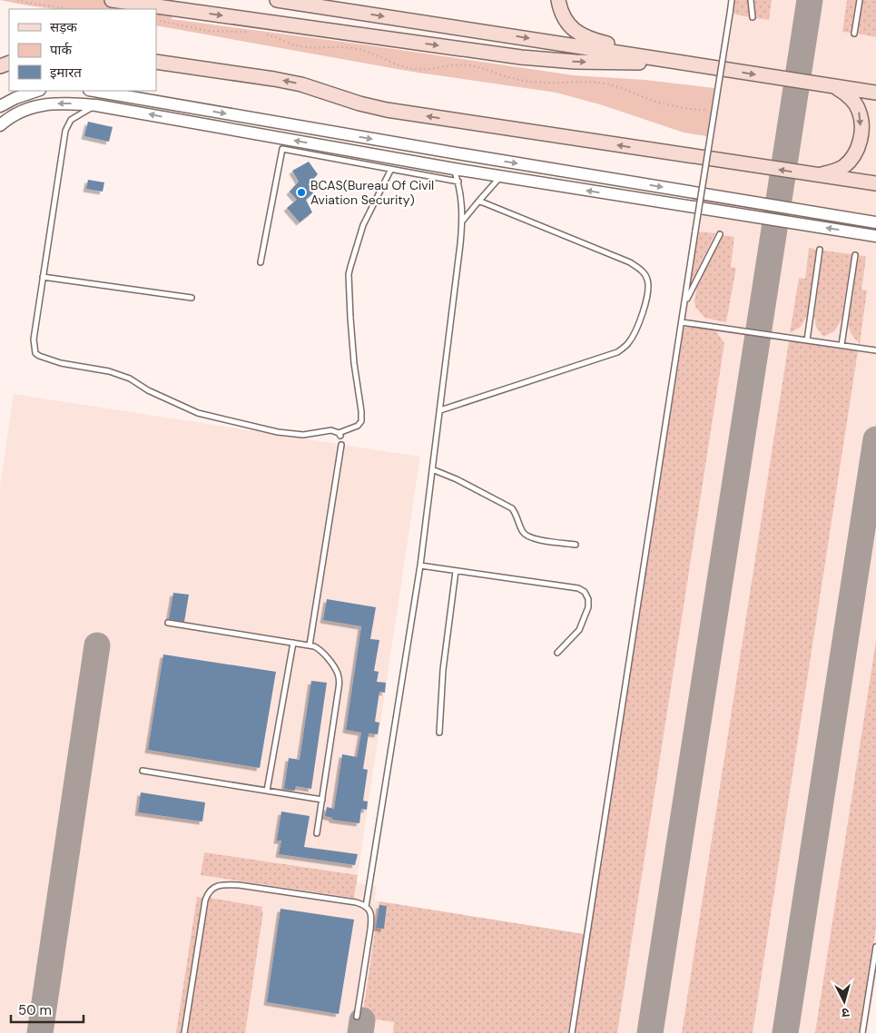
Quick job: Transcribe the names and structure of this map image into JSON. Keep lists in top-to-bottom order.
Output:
{
  "places": ["BCAS(Bureau Of Civil Aviation Security)"],
  "legend": ["सड़क", "पार्क", "इमारत"],
  "scale_bar": "50 m",
  "north": "bottom"
}
